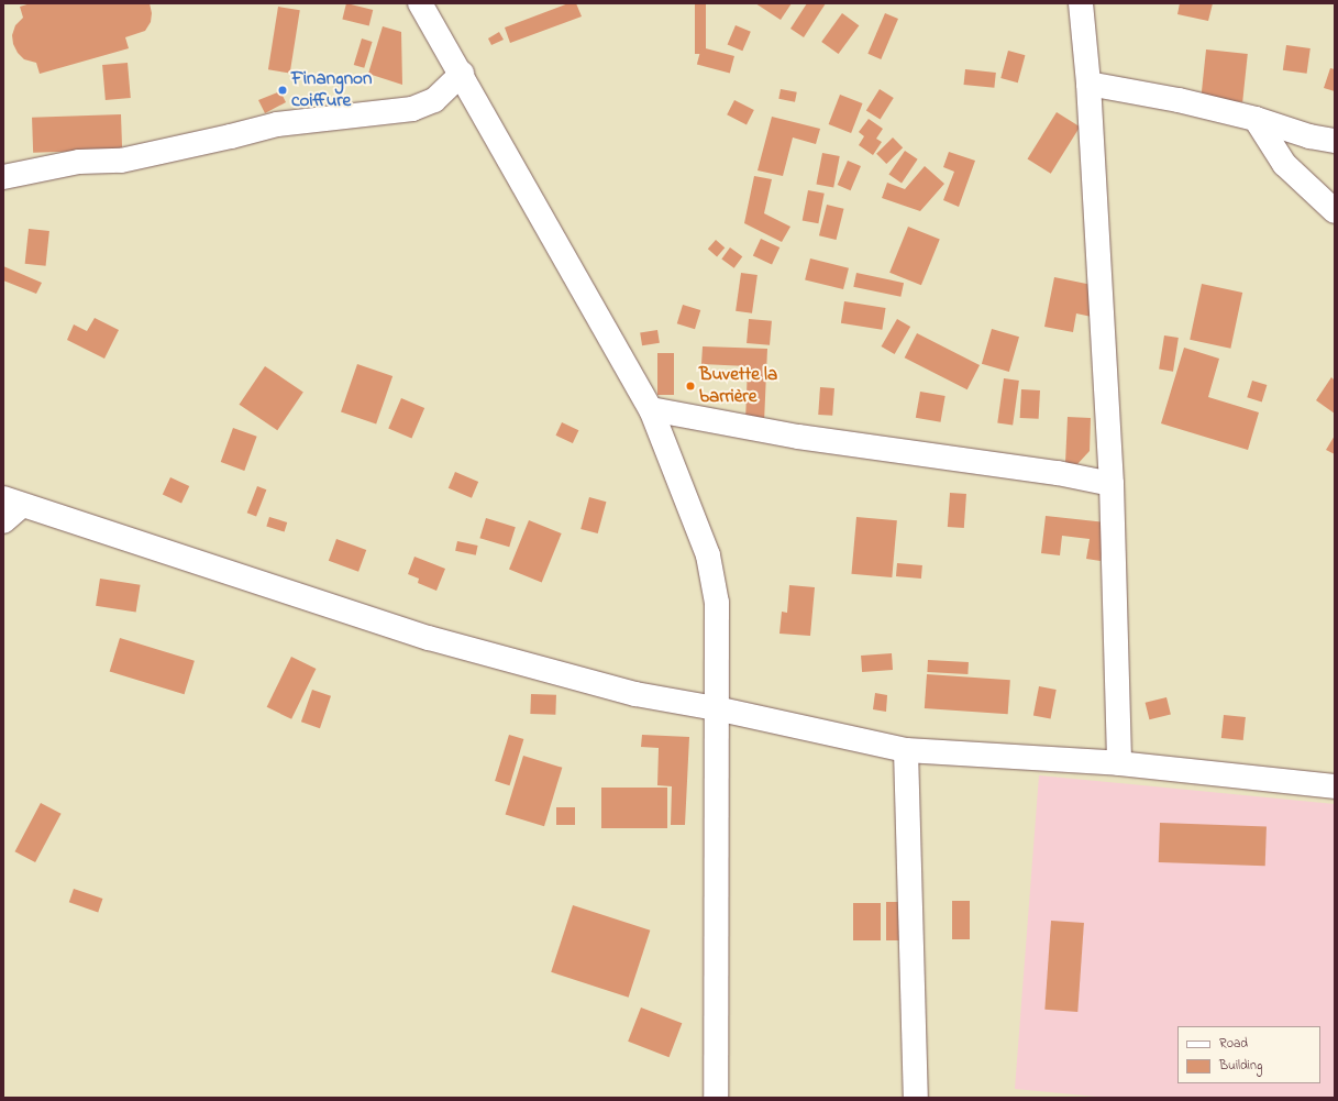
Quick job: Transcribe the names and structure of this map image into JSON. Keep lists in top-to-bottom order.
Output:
{
  "places": ["Finangnon coiffure", "Buvette la barrière"],
  "legend": ["Road", "Building"]
}
